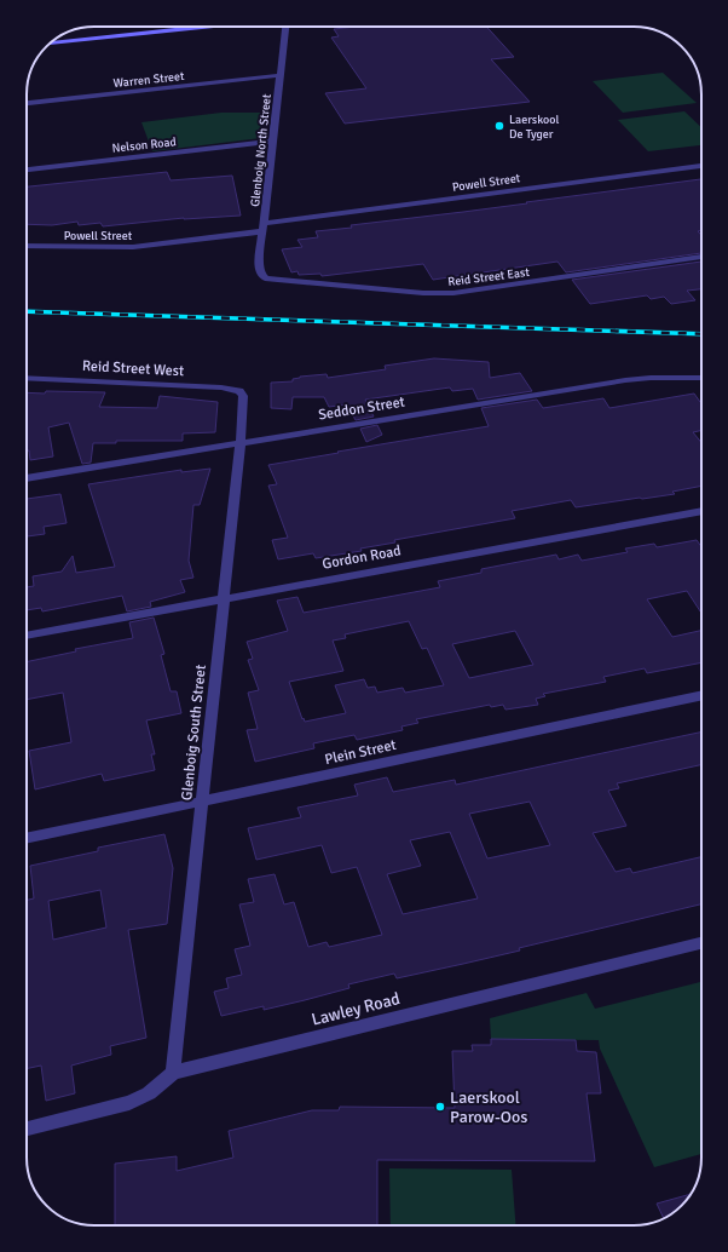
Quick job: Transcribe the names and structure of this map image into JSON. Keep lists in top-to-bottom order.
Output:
{
  "streets": {
    "street": [
      "Warren Street",
      "Nelson Road",
      "Glenboig North Street",
      "Powell Street",
      "Reid Street East",
      "Reid Street West",
      "Seddon Street",
      "Gordon Road",
      "Glenboig South Street",
      "Plein Street",
      "Lawley Road"
    ]
  },
  "crossings": [
    ["Warren Street", "Glenboig North Street"],
    ["Nelson Road", "Glenboig North Street"],
    ["Glenboig North Street", "Powell Street"],
    ["Glenboig North Street", "Reid Street East"],
    ["Reid Street West", "Glenboig South Street"],
    ["Seddon Street", "Glenboig South Street"],
    ["Gordon Road", "Glenboig South Street"],
    ["Glenboig South Street", "Plein Street"],
    ["Glenboig South Street", "Lawley Road"]
  ],
  "places": ["Laerskool De Tyger", "Laerskool Parow-Oos"]
}
